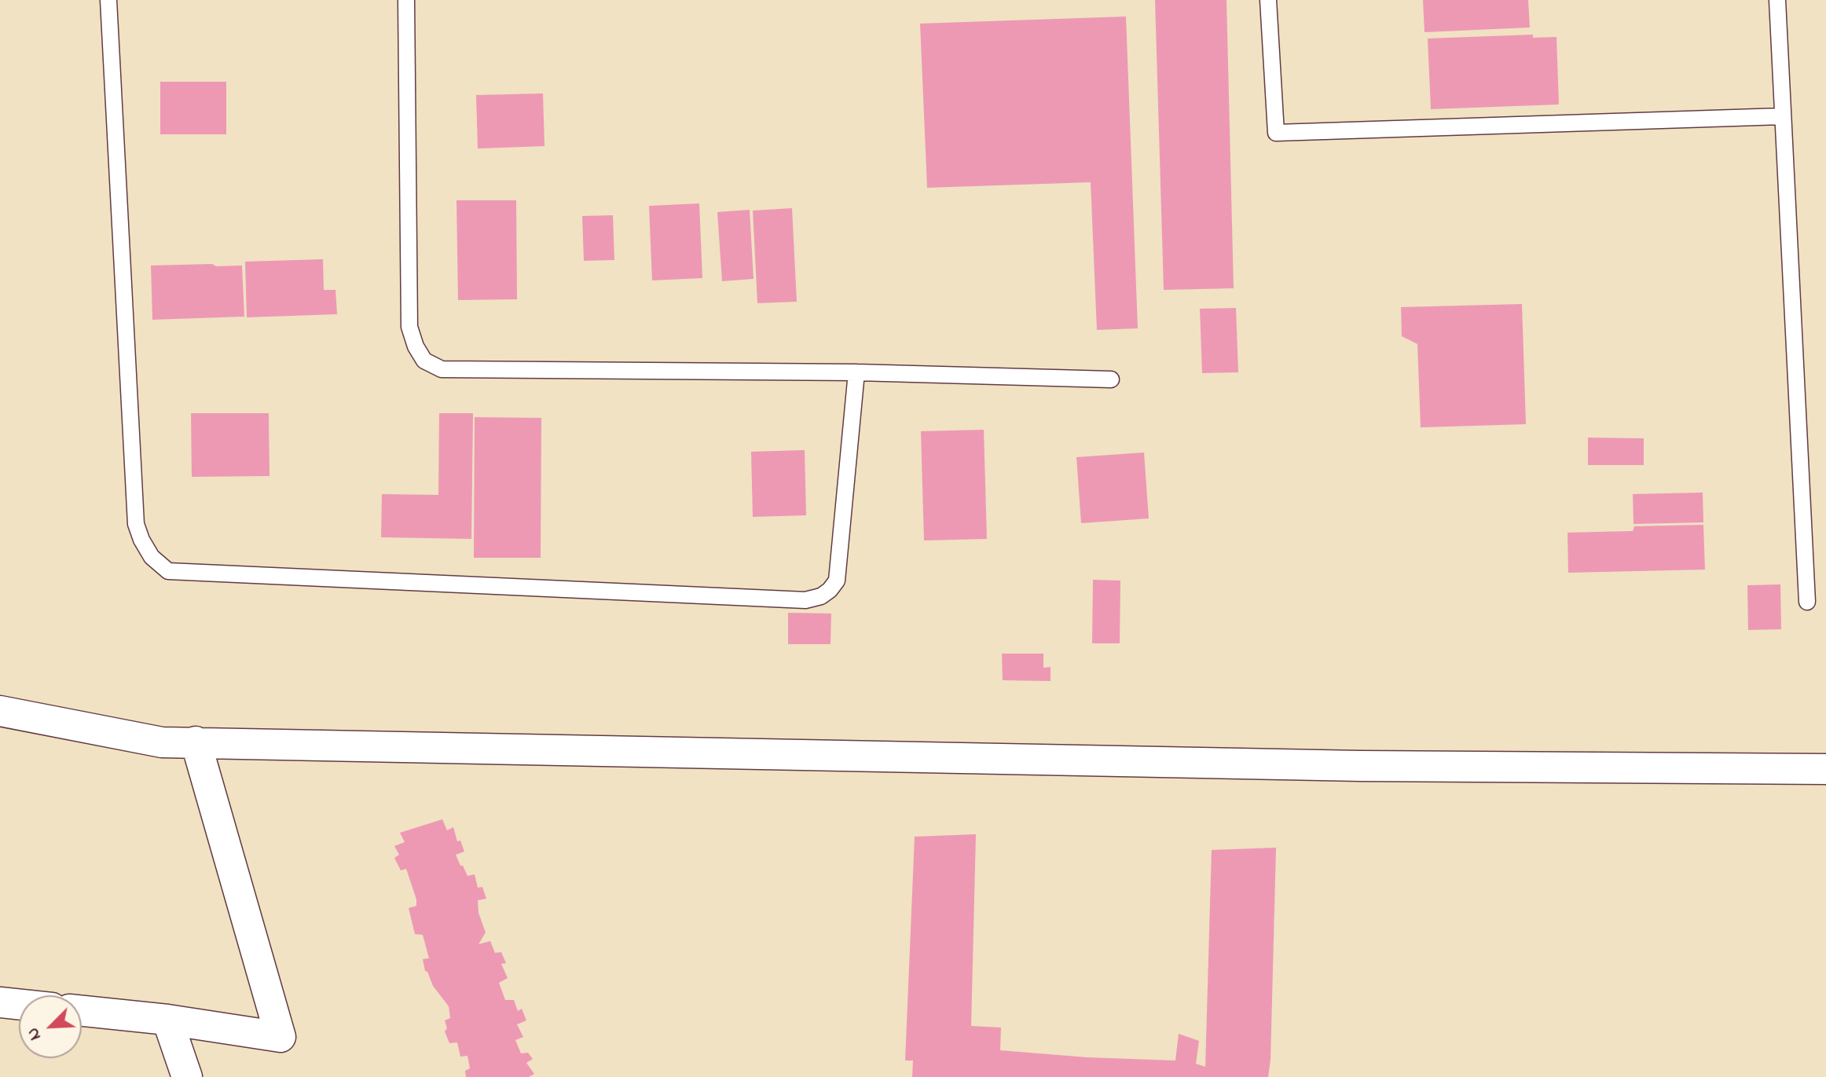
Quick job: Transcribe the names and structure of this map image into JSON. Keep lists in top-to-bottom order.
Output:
{
  "north": "bottom left"
}
